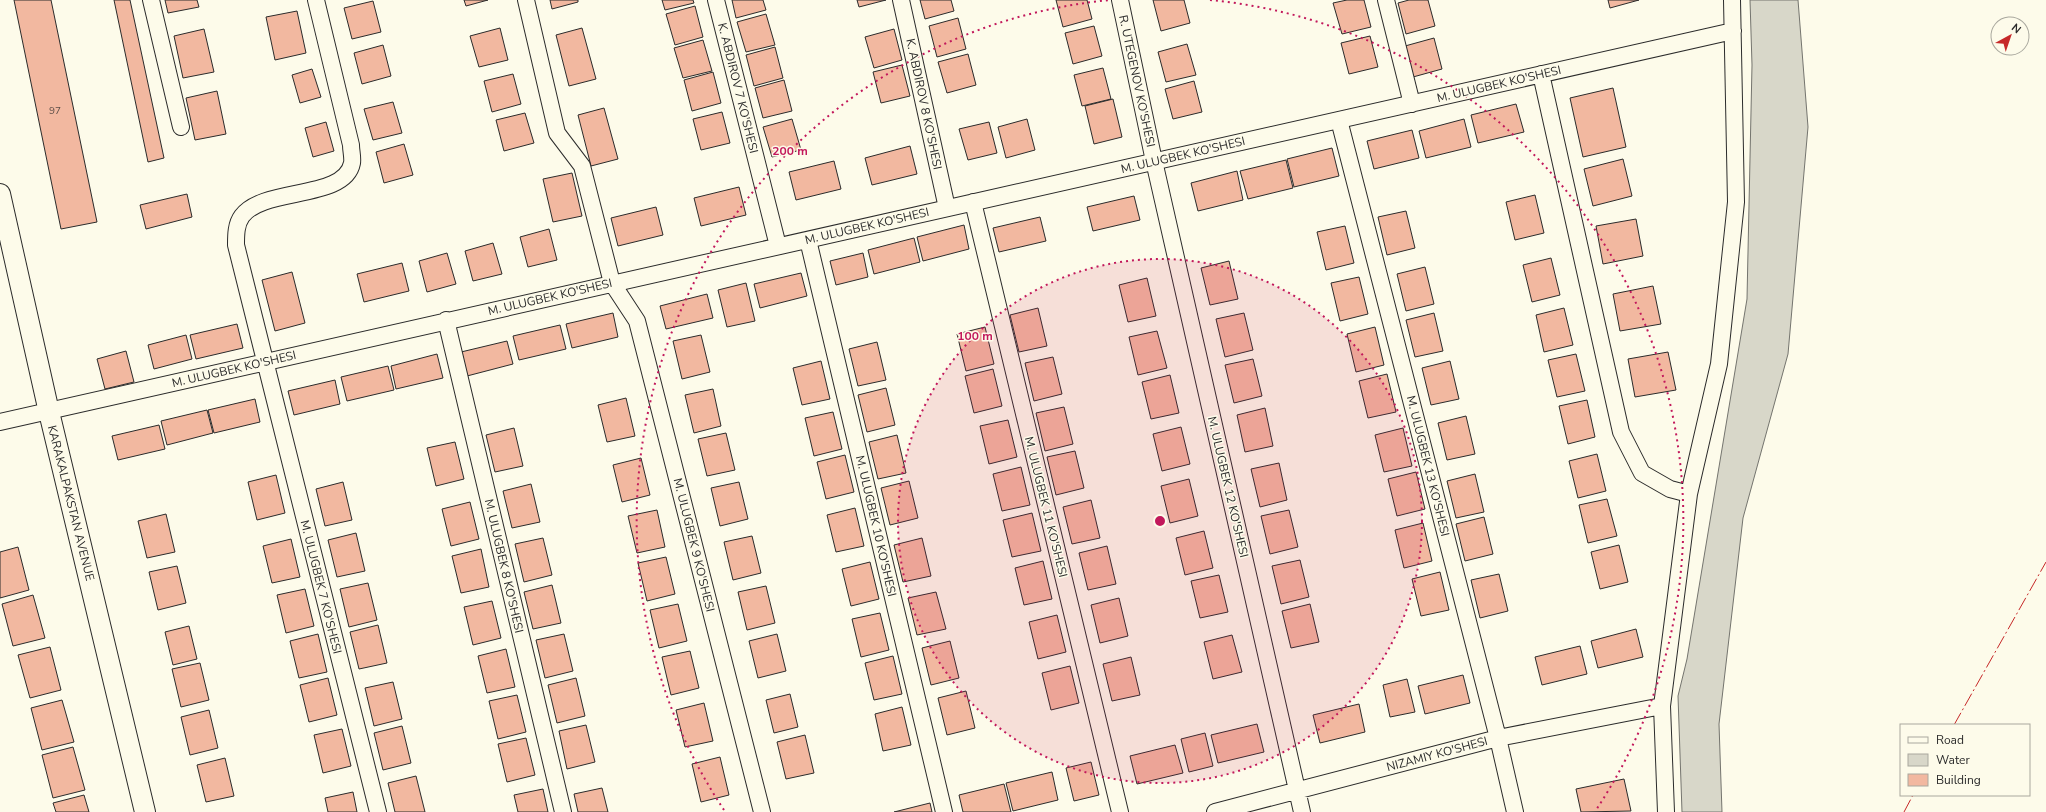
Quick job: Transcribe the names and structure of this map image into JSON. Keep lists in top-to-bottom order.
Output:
{
  "streets": {
    "street": [
      "R. UTEGENOV KO'SHESI",
      "M. ULUGBEK KO'SHESI",
      "K. ABDIROV 7 KO'SHESI",
      "K. ABDIROV 8 KO'SHESI",
      "M. ULUGBEK 13 KO'SHESI",
      "M. ULUGBEK 12 KO'SHESI",
      "KARAKALPAKSTAN AVENUE",
      "M. ULUGBEK 11 KO'SHESI",
      "M. ULUGBEK 10 KO'SHESI",
      "M. ULUGBEK 9 KO'SHESI",
      "M. ULUGBEK 8 KO'SHESI",
      "M. ULUGBEK 7 KO'SHESI",
      "NIZAMIY KO'SHESI"
    ]
  },
  "crossings": [
    ["R. UTEGENOV KO'SHESI", "M. ULUGBEK KO'SHESI"],
    ["R. UTEGENOV KO'SHESI", "M. ULUGBEK 12 KO'SHESI"],
    ["M. ULUGBEK KO'SHESI", "K. ABDIROV 7 KO'SHESI"],
    ["M. ULUGBEK KO'SHESI", "K. ABDIROV 8 KO'SHESI"],
    ["M. ULUGBEK KO'SHESI", "M. ULUGBEK 13 KO'SHESI"],
    ["M. ULUGBEK KO'SHESI", "M. ULUGBEK 12 KO'SHESI"],
    ["M. ULUGBEK KO'SHESI", "KARAKALPAKSTAN AVENUE"],
    ["M. ULUGBEK KO'SHESI", "M. ULUGBEK 11 KO'SHESI"],
    ["M. ULUGBEK KO'SHESI", "M. ULUGBEK 10 KO'SHESI"],
    ["M. ULUGBEK KO'SHESI", "M. ULUGBEK 9 KO'SHESI"],
    ["M. ULUGBEK KO'SHESI", "M. ULUGBEK 8 KO'SHESI"],
    ["M. ULUGBEK KO'SHESI", "M. ULUGBEK 7 KO'SHESI"],
    ["M. ULUGBEK 13 KO'SHESI", "NIZAMIY KO'SHESI"],
    ["M. ULUGBEK 12 KO'SHESI", "NIZAMIY KO'SHESI"]
  ],
  "house_numbers": ["97"],
  "legend": ["Road", "Water", "Building"],
  "north": "top right",
  "rings": ["200 m", "100 m"]
}
